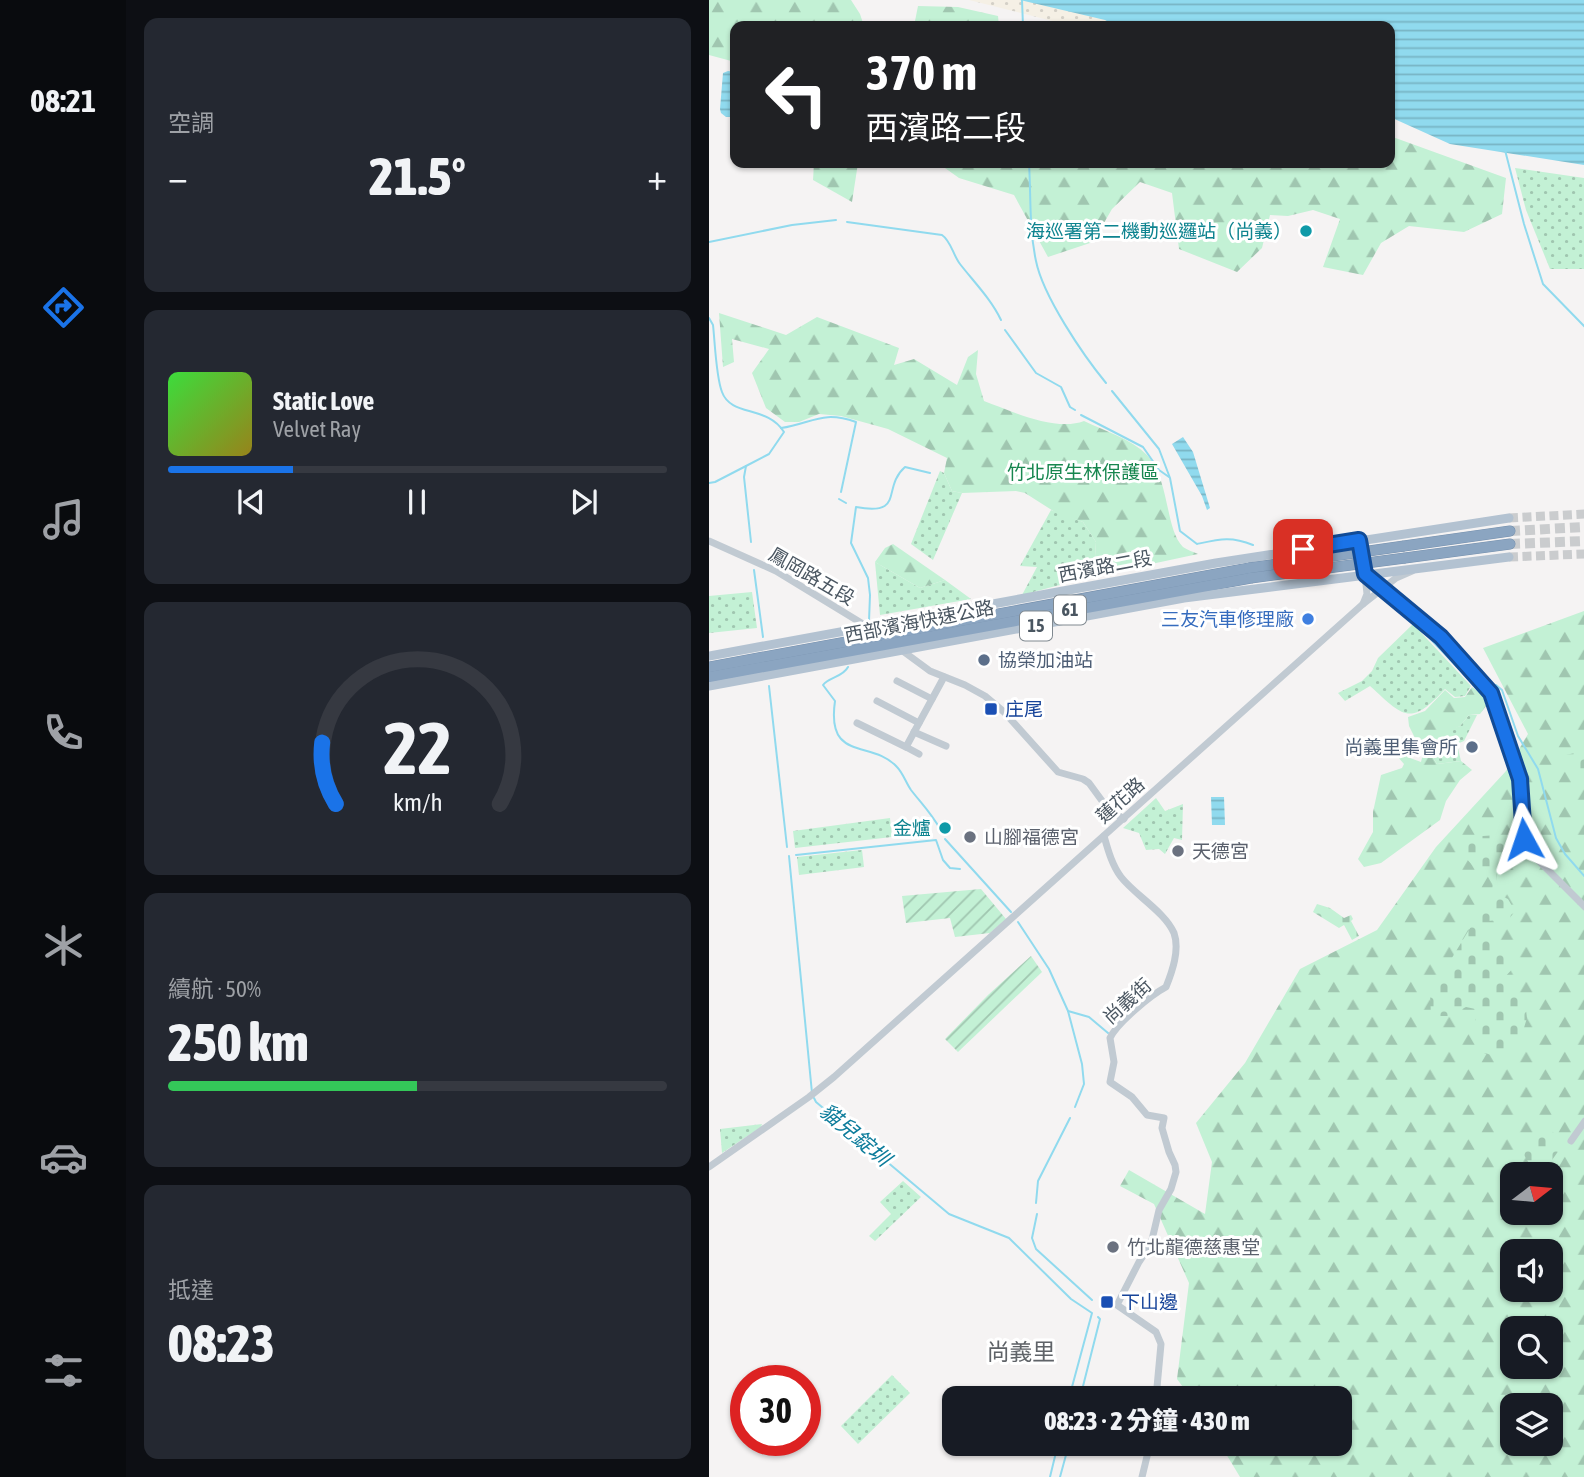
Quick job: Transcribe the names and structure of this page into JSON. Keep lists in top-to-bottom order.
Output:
{
  "streets": {
    "highway": ["61", "西部濱海快速公路"],
    "main road": ["西濱路二段", "15"],
    "street": ["鳳岡路五段", "蓮花路", "尚義街"]
  },
  "crossings": [
    ["西濱路二段", "鳳岡路五段"],
    ["鳳岡路五段", "西部濱海快速公路"],
    ["鳳岡路五段", "15"],
    ["鳳岡路五段", "蓮花路"],
    ["15", "蓮花路"],
    ["蓮花路", "尚義街"]
  ],
  "districts": ["尚義里"],
  "water": ["貓兒錠圳"],
  "parks": ["竹北原生林保護區"],
  "places": {
    "other": [
      "海巡署第二機動巡邏站（尚義）",
      "三友汽車修理廠",
      "協榮加油站",
      "尚義里集會所",
      "金爐",
      "山腳福德宮",
      "天德宮",
      "竹北龍德慈惠堂"
    ],
    "transit": ["庄尾", "下山邊"]
  },
  "north": "right",
  "page": {
    "tabs": "08:21",
    "tile": [
      "空調",
      ["續航 · 50%", "250 km"],
      ["抵達", "08:23"]
    ],
    "turn": ["370 m", "西濱路二段"],
    "heat": ["−", "21.5°", "+"],
    "song": ["Static Love", "Velvet Ray"],
    "limit": "30",
    "trip": "08:23 · 2 分鐘 · 430 m",
    "gauge": ["22", "km/h"]
  }
}
